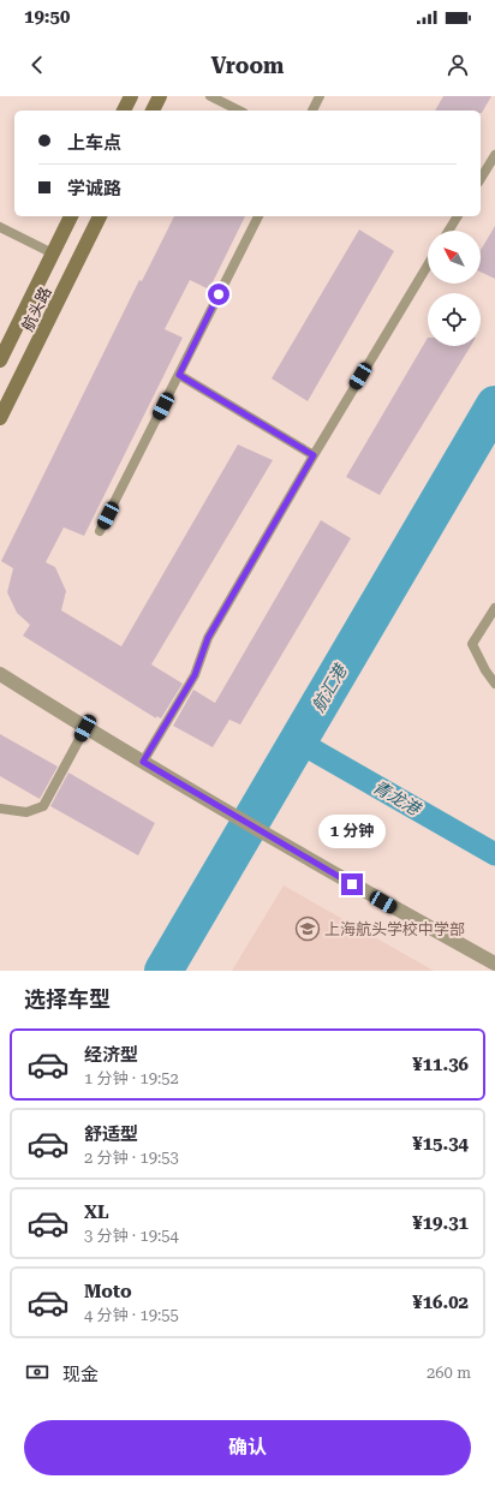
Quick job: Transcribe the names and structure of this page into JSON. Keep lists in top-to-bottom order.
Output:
{
  "streets": {
    "main road": ["航头路"]
  },
  "water": ["航汇港", "青龙港"],
  "places": {
    "school or university": ["上海航头学校中学部"]
  },
  "north": "top left",
  "page": {
    "status": "19:50",
    "header": "Vroom",
    "banner": ["上车点", "学诚路"],
    "bubble": "1 分钟",
    "heading": "选择车型",
    "list": [
      {
        "name": "经济型",
        "note": "1 分钟 · 19:52",
        "value": "¥11.36"
      },
      {
        "name": "舒适型",
        "note": "2 分钟 · 19:53",
        "value": "¥15.34"
      },
      {
        "name": "XL",
        "note": "3 分钟 · 19:54",
        "value": "¥19.31"
      },
      {
        "name": "Moto",
        "note": "4 分钟 · 19:55",
        "value": "¥16.02"
      }
    ],
    "pay": ["现金", "260 m"],
    "buttons": "确认"
  }
}
